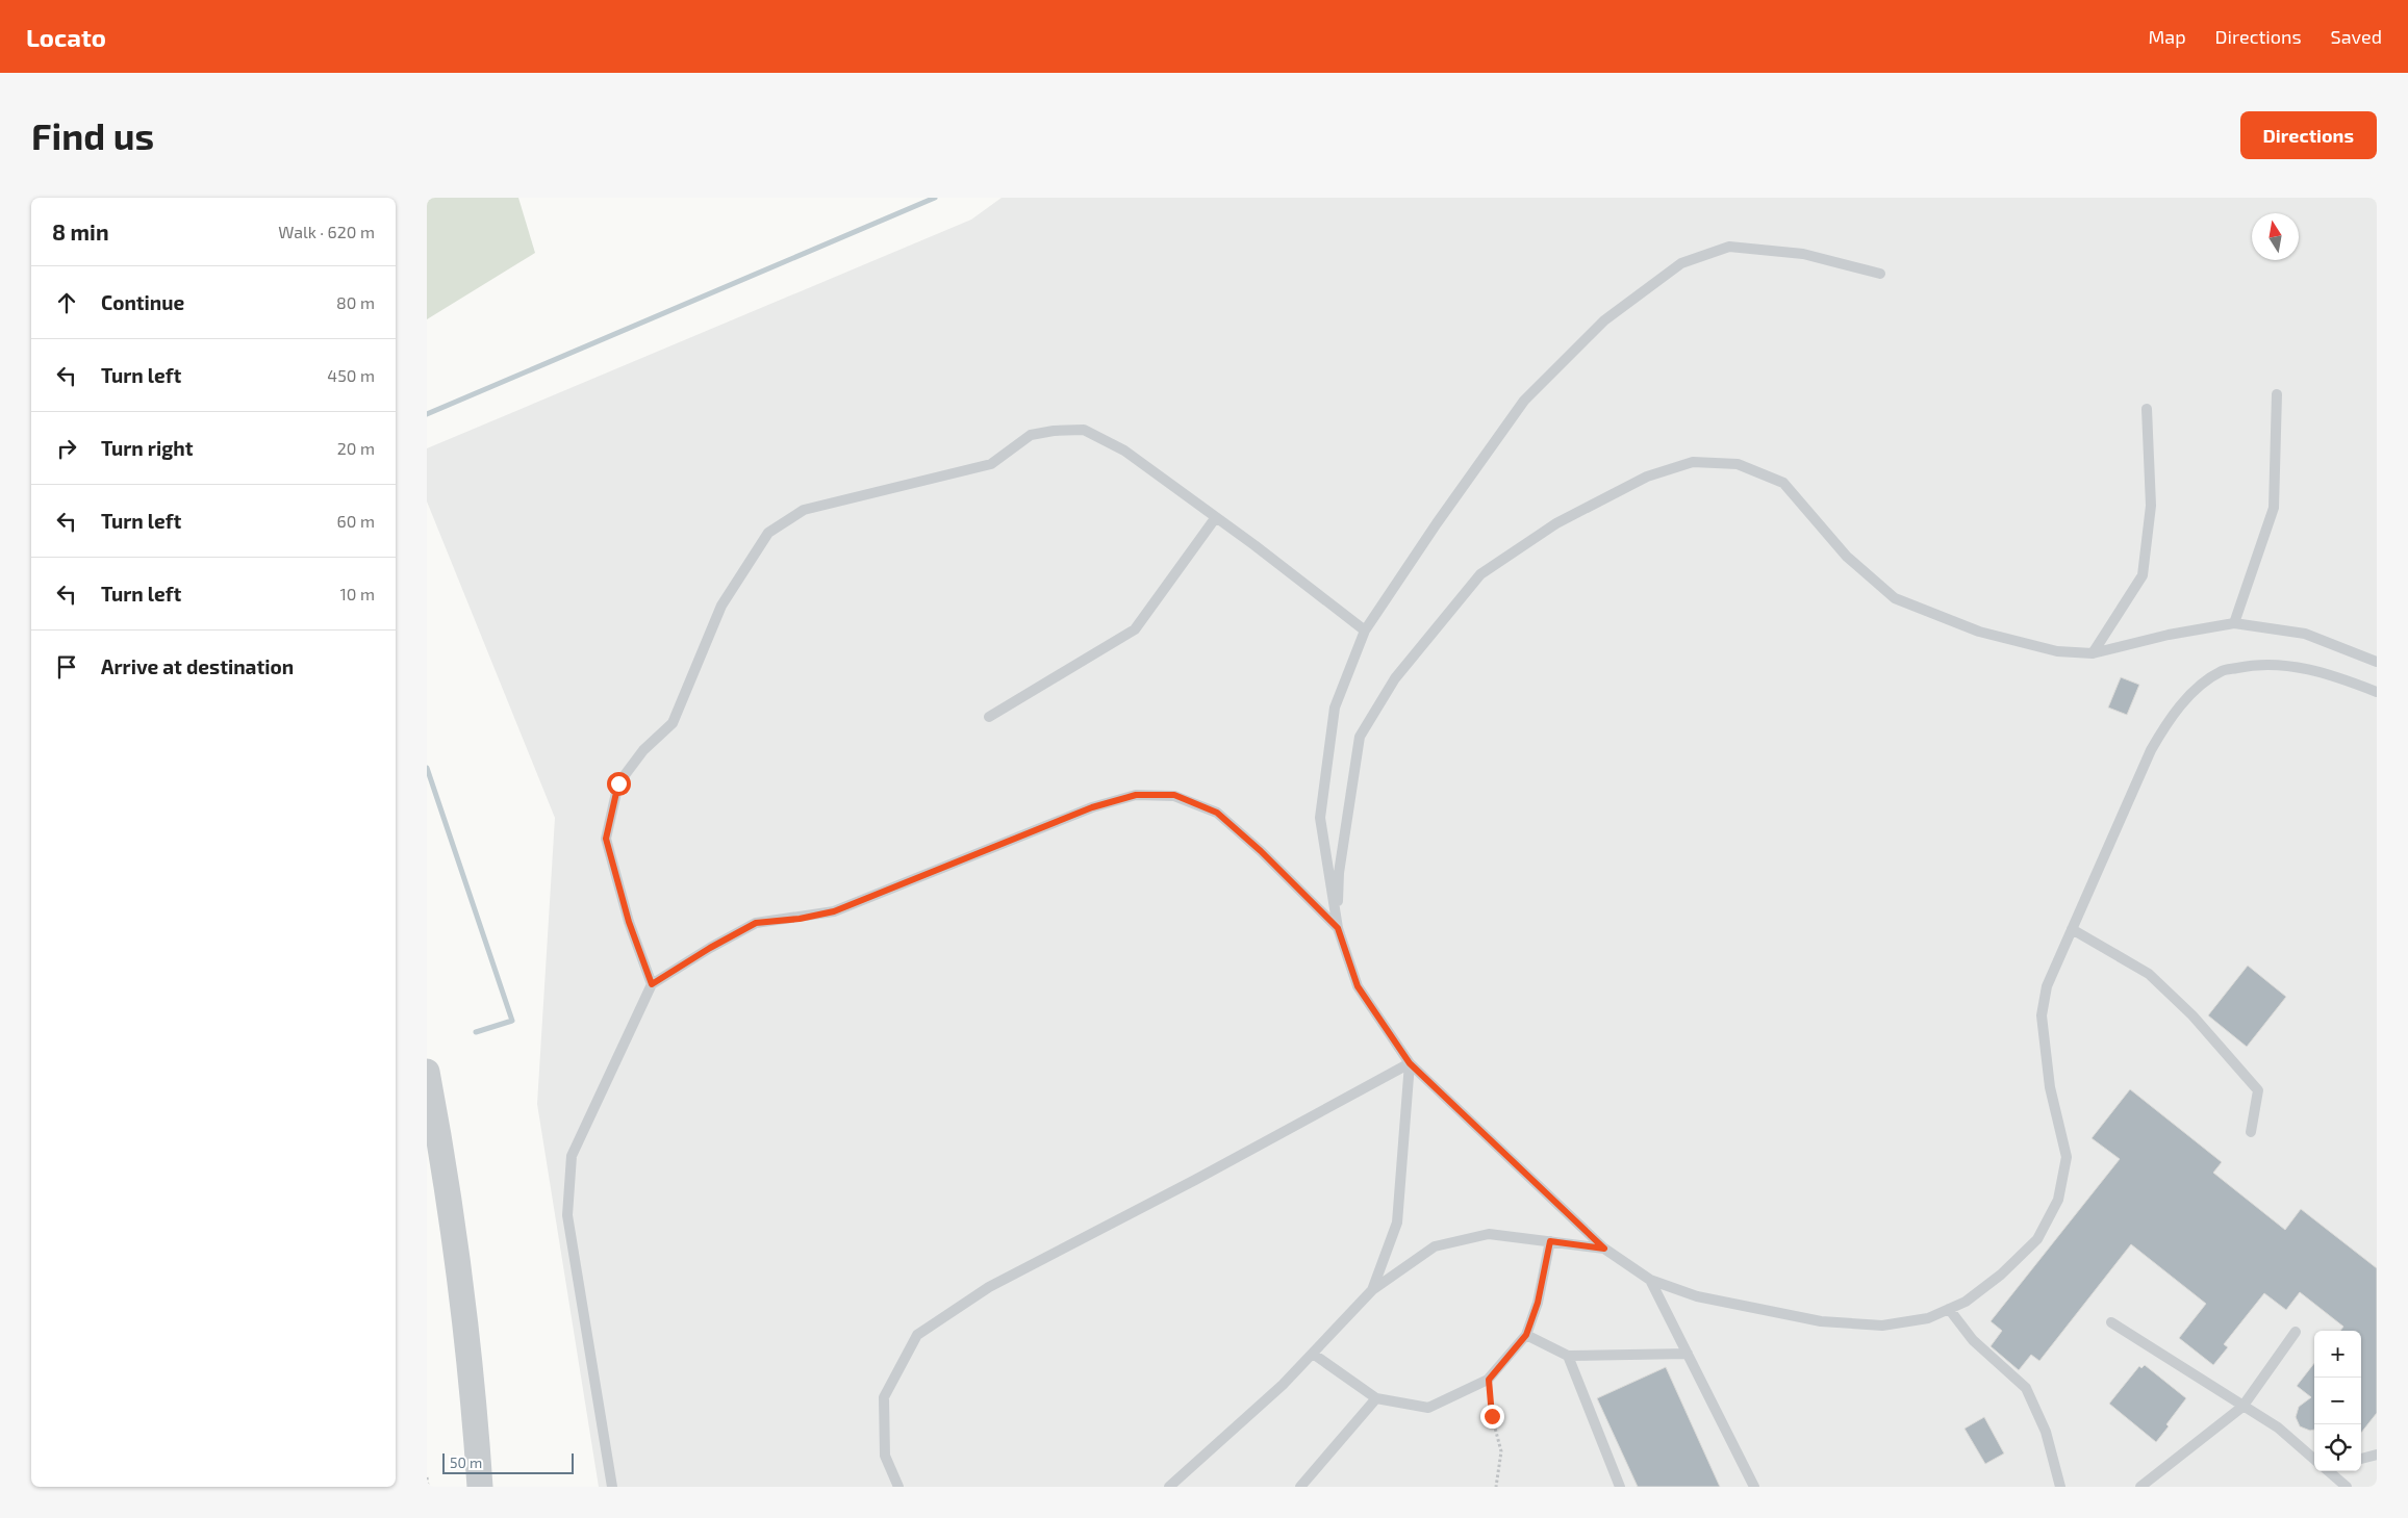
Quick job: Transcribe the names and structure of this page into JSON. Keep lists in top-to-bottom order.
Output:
{
  "scale_bar": "50 m",
  "north": "top",
  "page": {
    "header": "Locato",
    "nav": ["Map", "Directions", "Saved"],
    "buttons": "Directions",
    "title": "Find us",
    "heading": ["8 min", "Walk · 620 m"],
    "list": [
      ["Continue", "80 m"],
      ["Turn left", "450 m"],
      ["Turn right", "20 m"],
      ["Turn left", "60 m"],
      ["Turn left", "10 m"],
      "Arrive at destination"
    ],
    "map_buttons": ["+", "−"],
    "scale": "50 m"
  }
}
